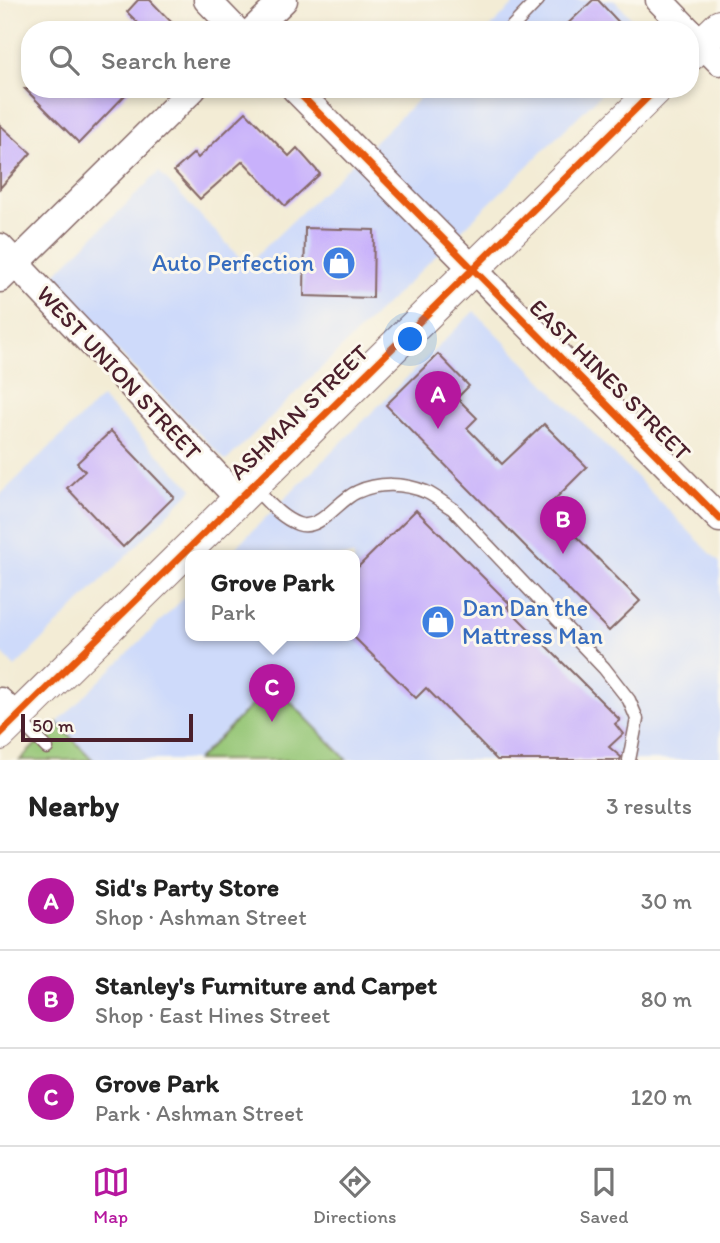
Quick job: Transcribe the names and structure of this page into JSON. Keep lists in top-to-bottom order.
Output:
{
  "streets": {
    "street": ["WEST UNION STREET", "EAST HINES STREET", "ASHMAN STREET"]
  },
  "crossings": [
    ["WEST UNION STREET", "ASHMAN STREET"],
    ["EAST HINES STREET", "ASHMAN STREET"]
  ],
  "places": {
    "shop": ["Auto Perfection", "Dan Dan the Mattress Man"]
  },
  "scale_bar": "50 m",
  "page": {
    "search": "Search here",
    "pins": ["A", "B", "C"],
    "popup": ["Grove Park", "Park"],
    "scale": "50 m",
    "heading": ["Nearby", "3 results"],
    "list": [
      {
        "mark": "A",
        "name": "Sid's Party Store",
        "note": "Shop · Ashman Street",
        "value": "30 m"
      },
      {
        "mark": "B",
        "name": "Stanley's Furniture and Carpet",
        "note": "Shop · East Hines Street",
        "value": "80 m"
      },
      {
        "mark": "C",
        "name": "Grove Park",
        "note": "Park · Ashman Street",
        "value": "120 m"
      }
    ],
    "nav": ["Map", "Directions", "Saved"]
  }
}
